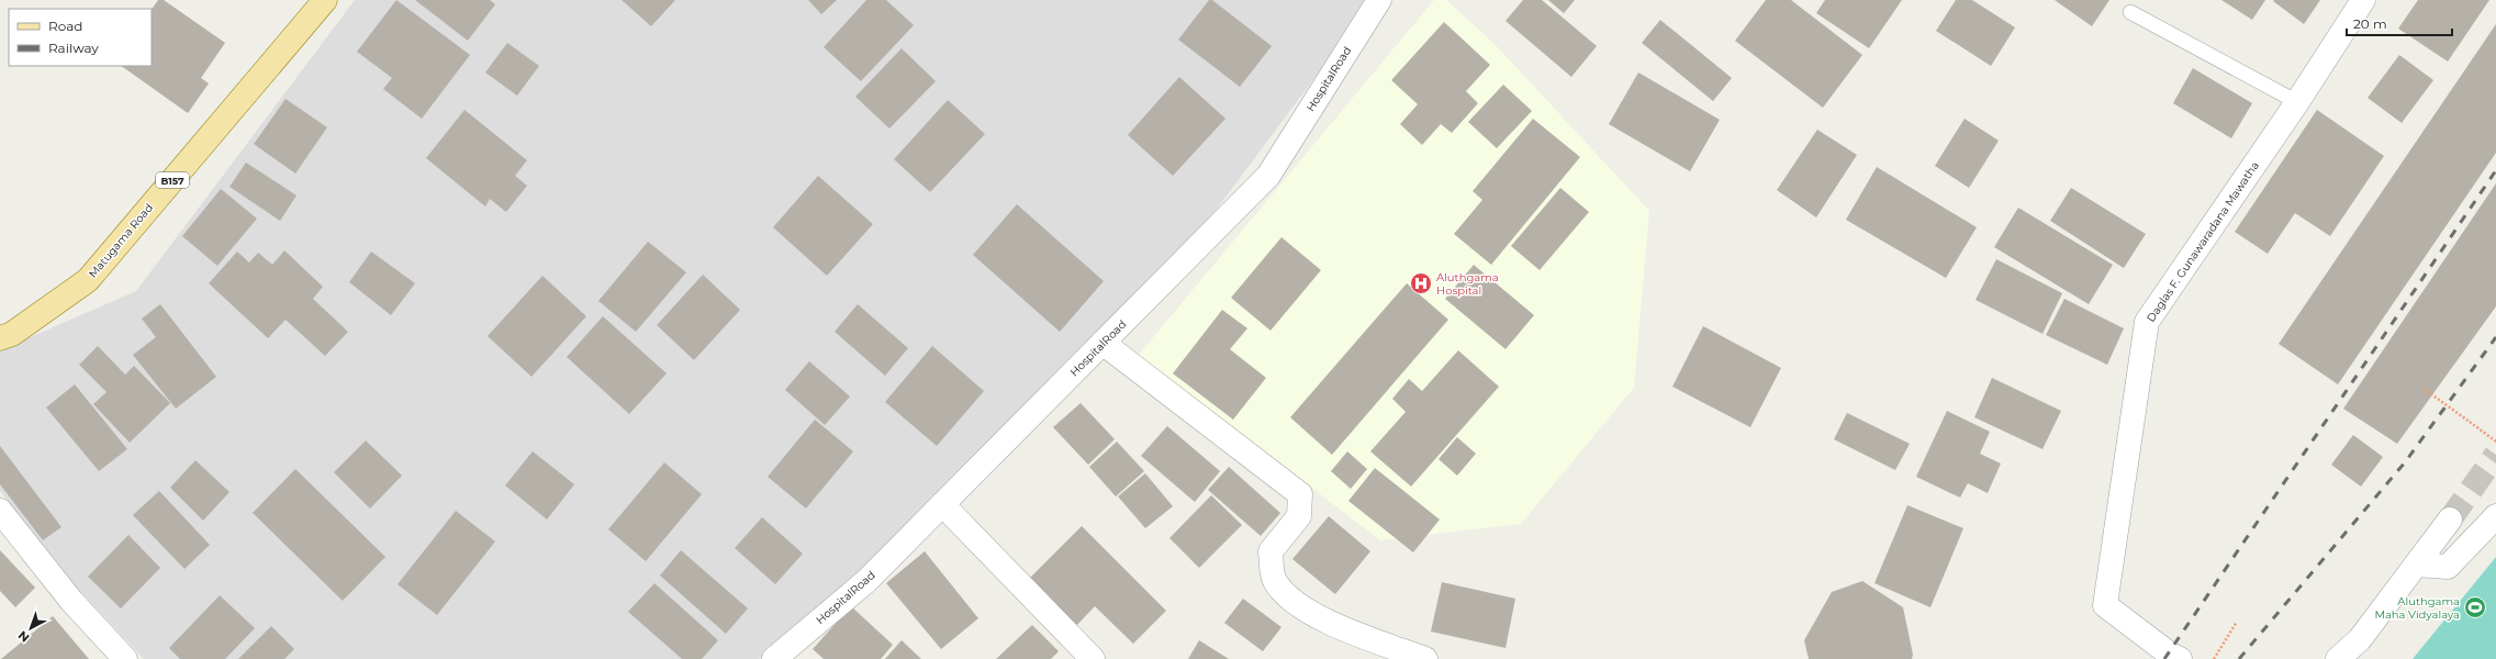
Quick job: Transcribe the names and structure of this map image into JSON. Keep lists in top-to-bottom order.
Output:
{
  "streets": {
    "main road": ["B157", "Matugama Road"],
    "street": ["HospitalRoad", "Daglas F. Gunawaradana Mawatha"]
  },
  "places": {
    "hospital": ["Aluthgama Hospital"],
    "sports": ["Aluthgama Maha Vidyalaya"]
  },
  "legend": ["Road", "Railway"],
  "scale_bar": "20 m",
  "north": "bottom left"
}
